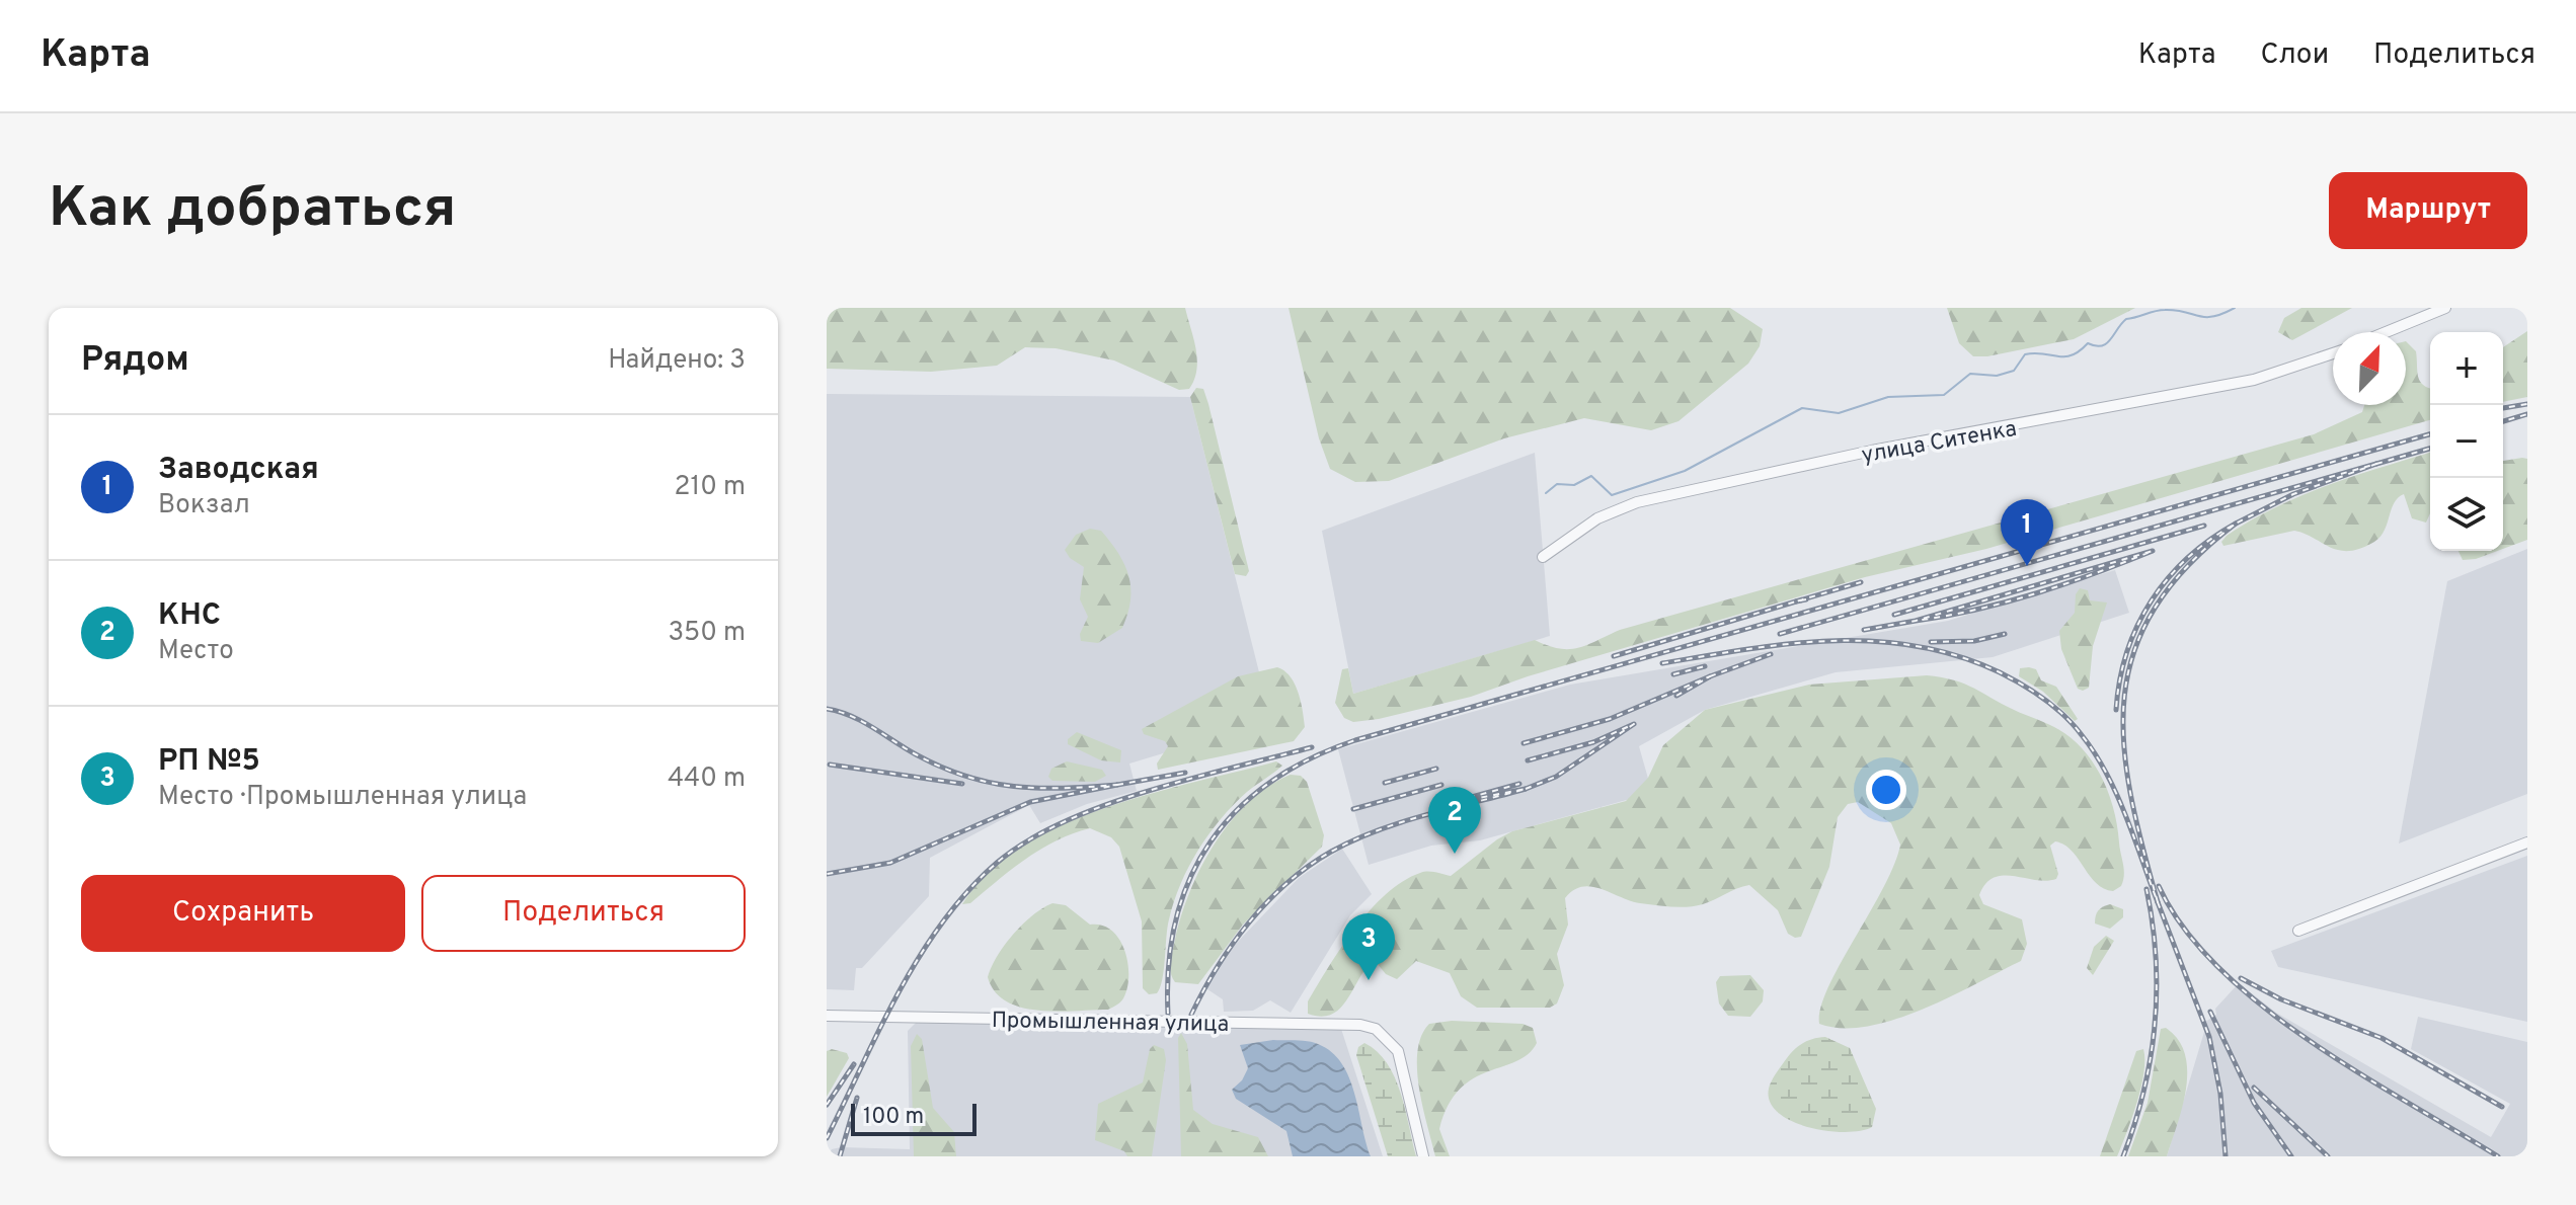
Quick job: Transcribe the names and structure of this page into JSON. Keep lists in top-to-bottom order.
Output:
{
  "streets": {
    "street": ["улица Ситенка", "Промышленная улица"]
  },
  "scale_bar": "100 m",
  "north": "top right",
  "page": {
    "header": "Карта",
    "nav": ["Карта", "Слои", "Поделиться"],
    "buttons": [
      "Маршрут",
      ["Сохранить", "Поделиться"]
    ],
    "title": "Как добраться",
    "heading": ["Рядом", "Найдено: 3"],
    "map_buttons": ["+", "−"],
    "list": [
      {
        "mark": "1",
        "name": "Заводская",
        "note": "Вокзал",
        "value": "210 m"
      },
      {
        "mark": "2",
        "name": "КНС",
        "note": "Место",
        "value": "350 m"
      },
      {
        "mark": "3",
        "name": "РП №5",
        "note": "Место · Промышленная улица",
        "value": "440 m"
      }
    ],
    "pins": ["1", "2", "3"],
    "scale": "100 m"
  }
}
